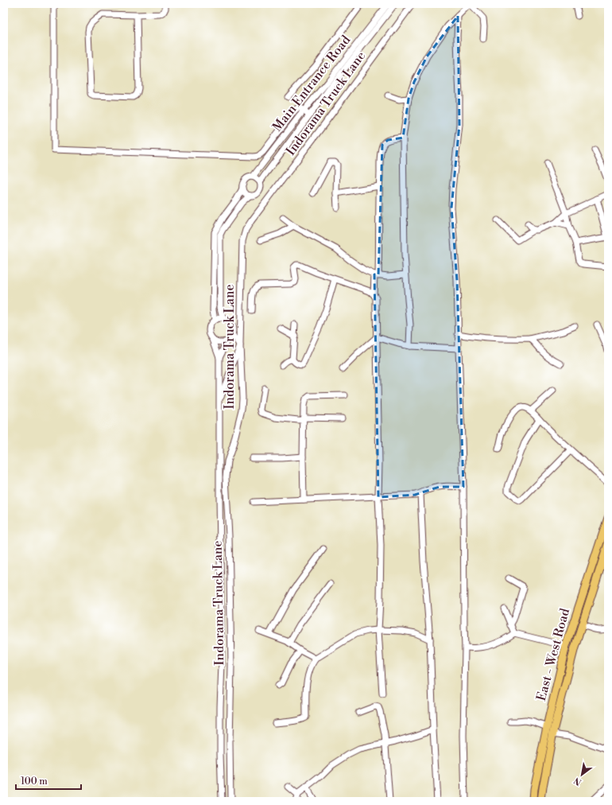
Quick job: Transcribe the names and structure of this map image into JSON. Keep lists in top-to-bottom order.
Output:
{
  "streets": {
    "main road": ["East - West Road"],
    "street": ["Main Entrance Road", "Indorama Truck Lane"]
  },
  "scale_bar": "100 m",
  "north": "bottom left"
}
